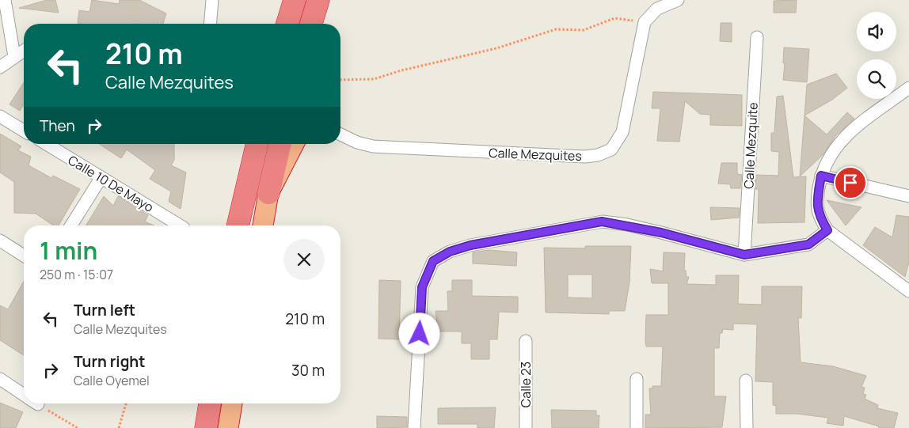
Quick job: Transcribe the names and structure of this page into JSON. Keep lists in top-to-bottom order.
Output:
{
  "streets": {
    "street": [
      "Calle Mezquite",
      "Calle Mezquites",
      "Calle 10 De Mayo",
      "Calle 23"
    ]
  },
  "page": {
    "turn": ["210 m", "Calle Mezquites"],
    "then": "Then",
    "heading": ["1 min", "250 m · 15:07"],
    "list": [
      {
        "name": "Turn left",
        "note": "Calle Mezquites",
        "value": "210 m"
      },
      {
        "name": "Turn right",
        "note": "Calle Oyemel",
        "value": "30 m"
      }
    ]
  }
}
